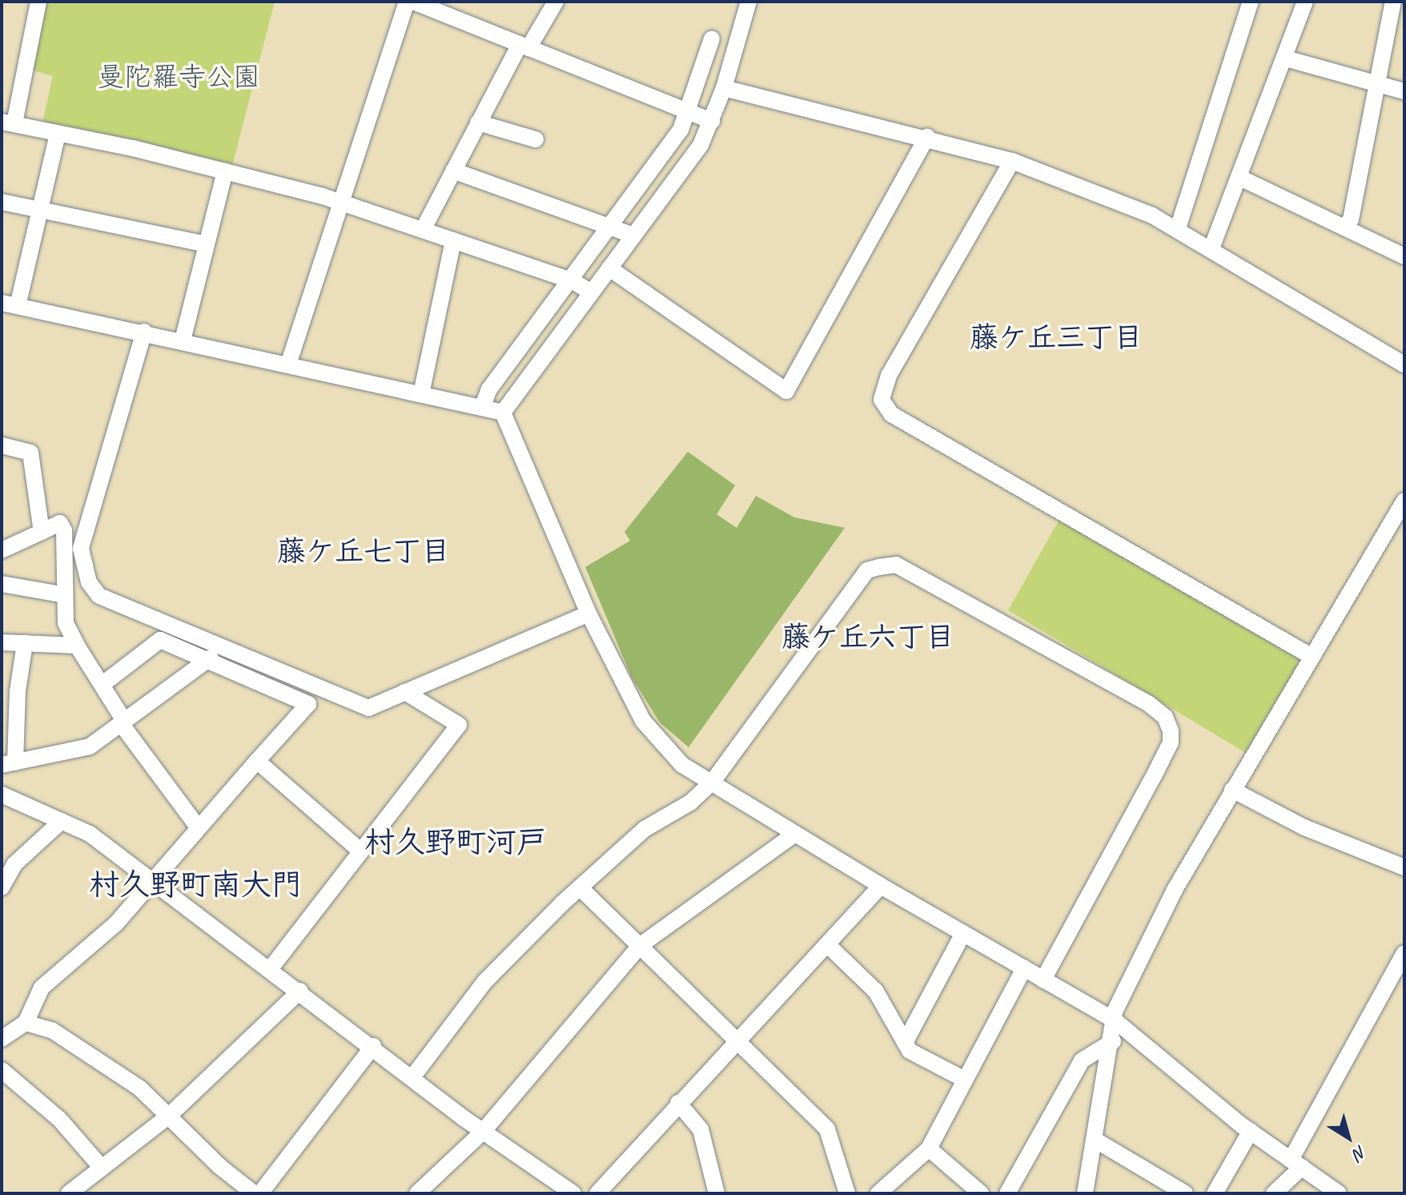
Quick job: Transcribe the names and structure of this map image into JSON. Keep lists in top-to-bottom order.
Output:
{
  "districts": [
    "藤ケ丘三丁目",
    "藤ケ丘七丁目",
    "藤ケ丘六丁目",
    "村久野町河戸",
    "村久野町南大門"
  ],
  "parks": ["曼陀羅寺公園"],
  "north": "bottom right"
}
